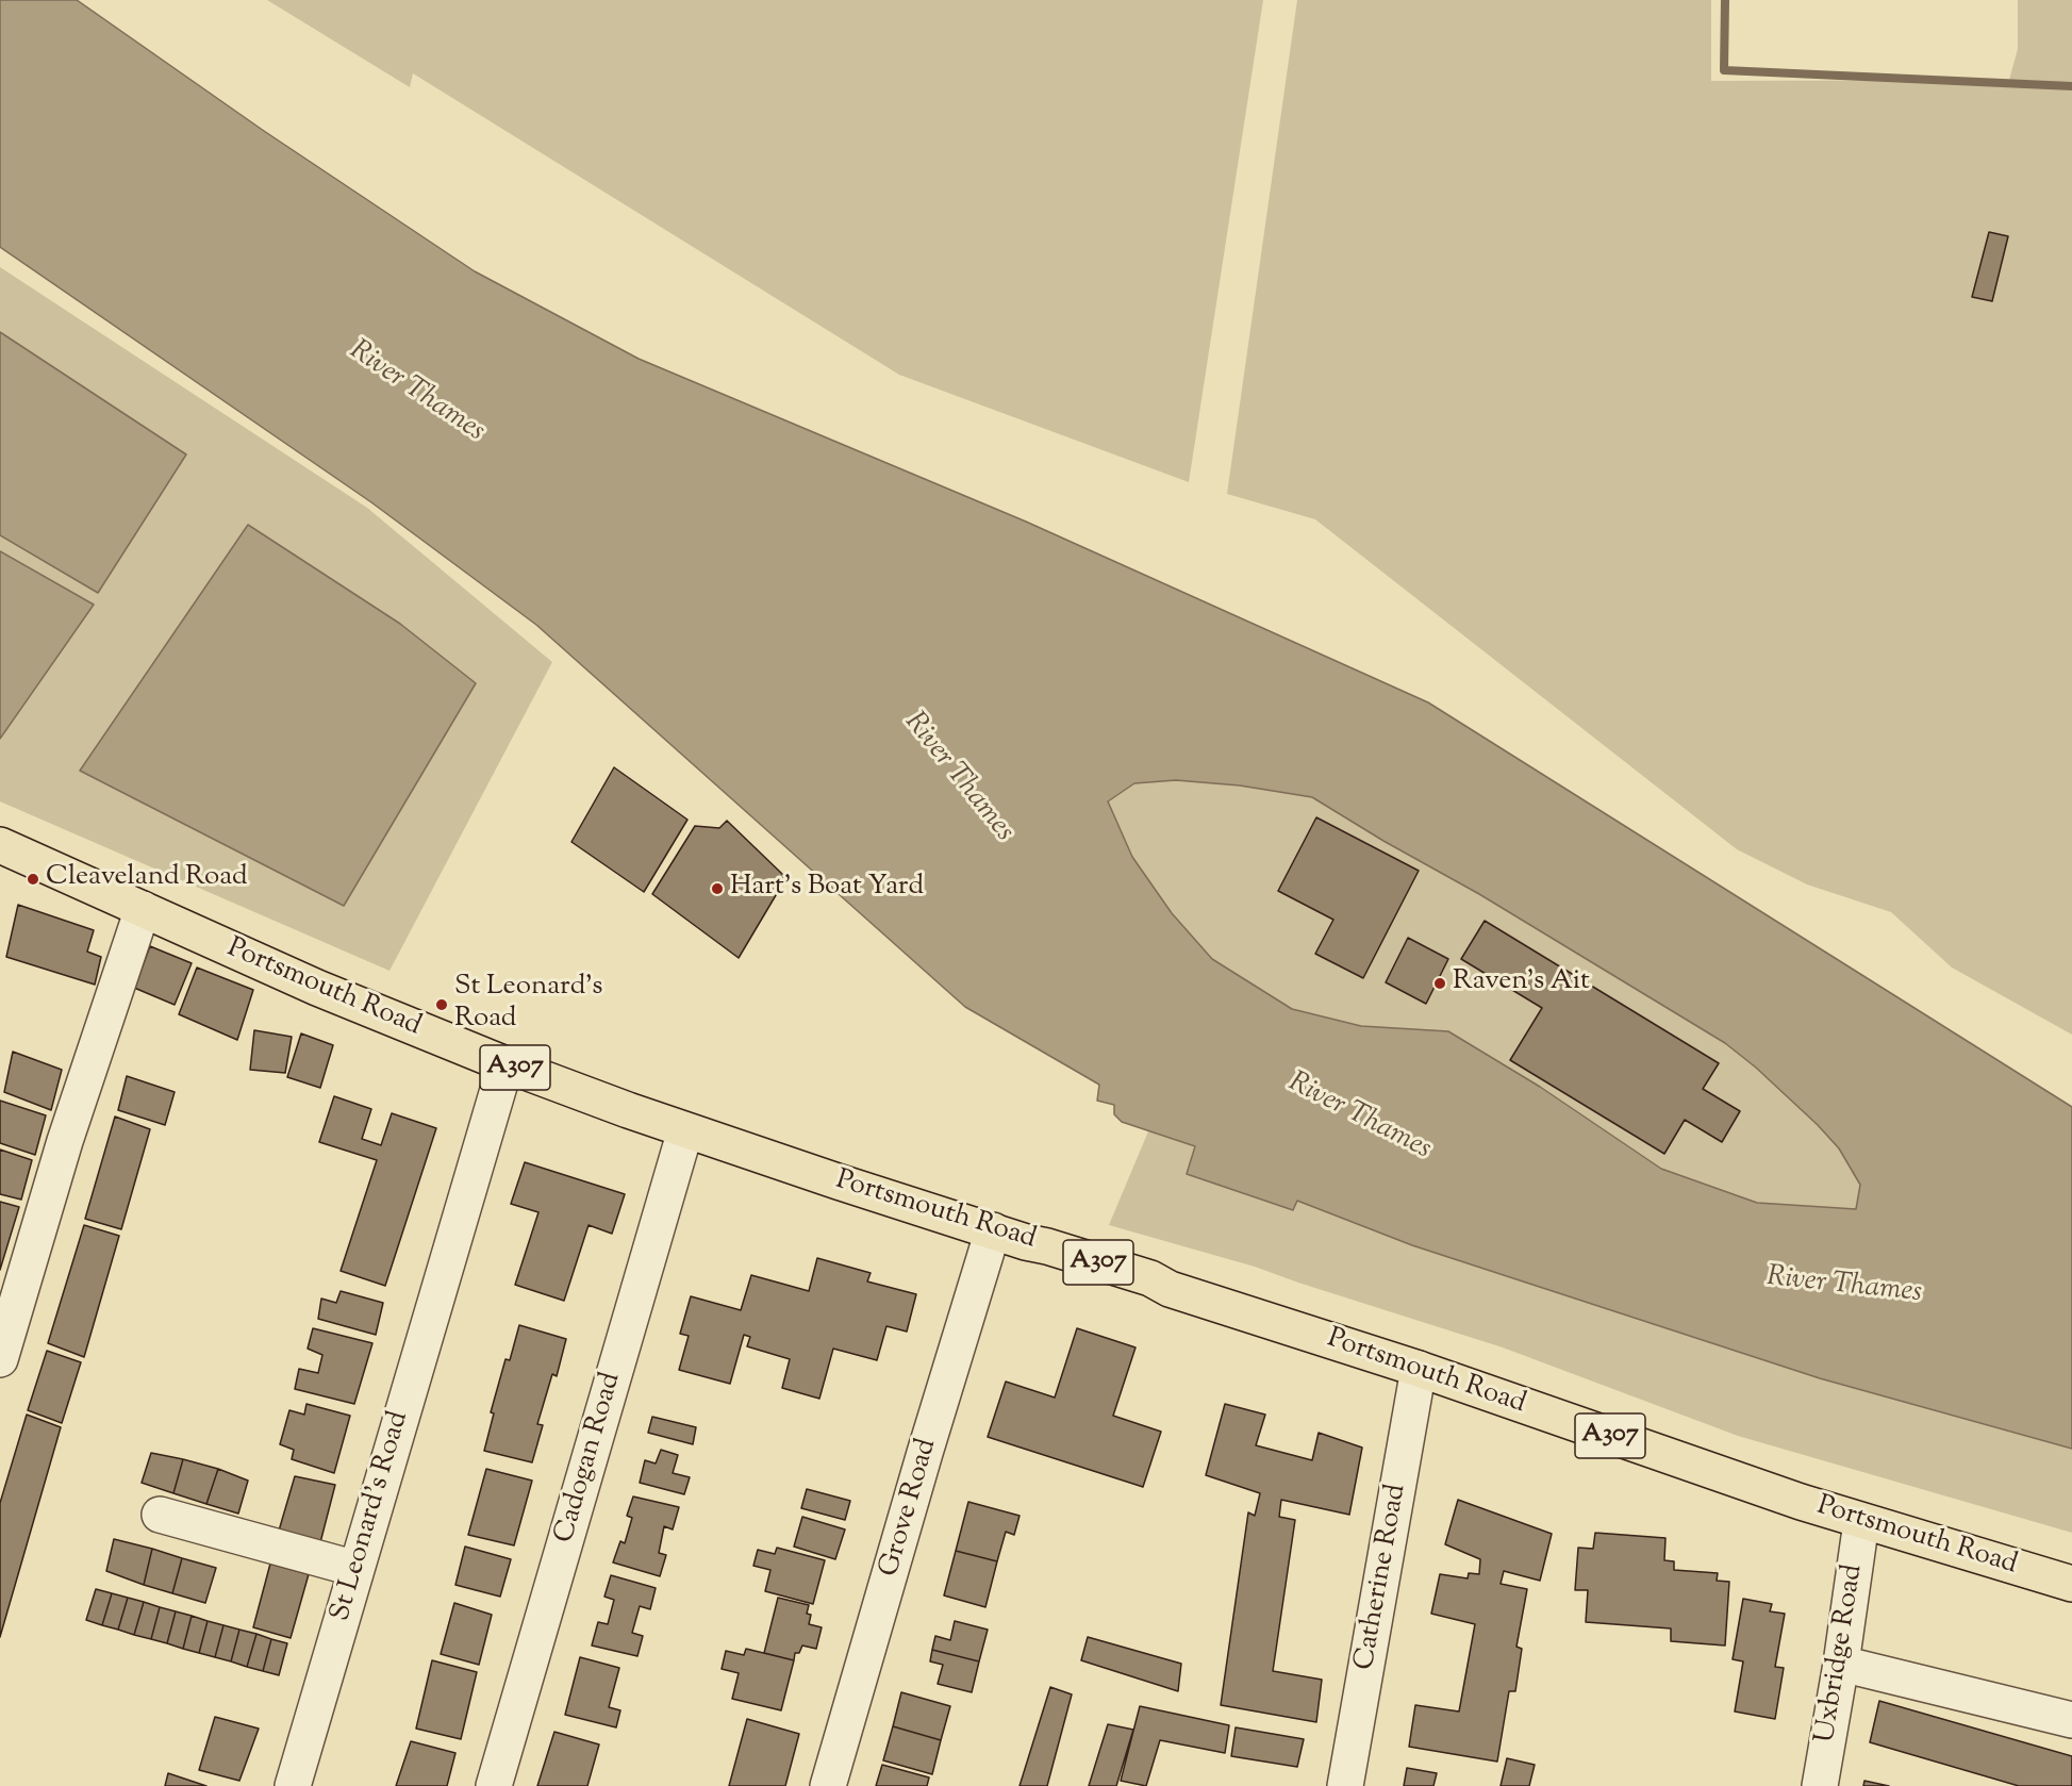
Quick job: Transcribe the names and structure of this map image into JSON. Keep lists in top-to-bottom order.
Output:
{
  "streets": {
    "main road": ["Portsmouth Road", "A307"],
    "street": [
      "Cadogan Road",
      "Grove Road",
      "St Leonard's Road",
      "Catherine Road",
      "Uxbridge Road"
    ]
  },
  "crossings": [
    ["Portsmouth Road", "Cadogan Road"],
    ["Portsmouth Road", "Grove Road"],
    ["Portsmouth Road", "St Leonard's Road"],
    ["Portsmouth Road", "Catherine Road"],
    ["Portsmouth Road", "Uxbridge Road"]
  ],
  "water": ["River Thames"],
  "places": [
    "Cleaveland Road",
    "Hart's Boat Yard",
    "Raven's Ait",
    "St Leonard's Road"
  ]
}
